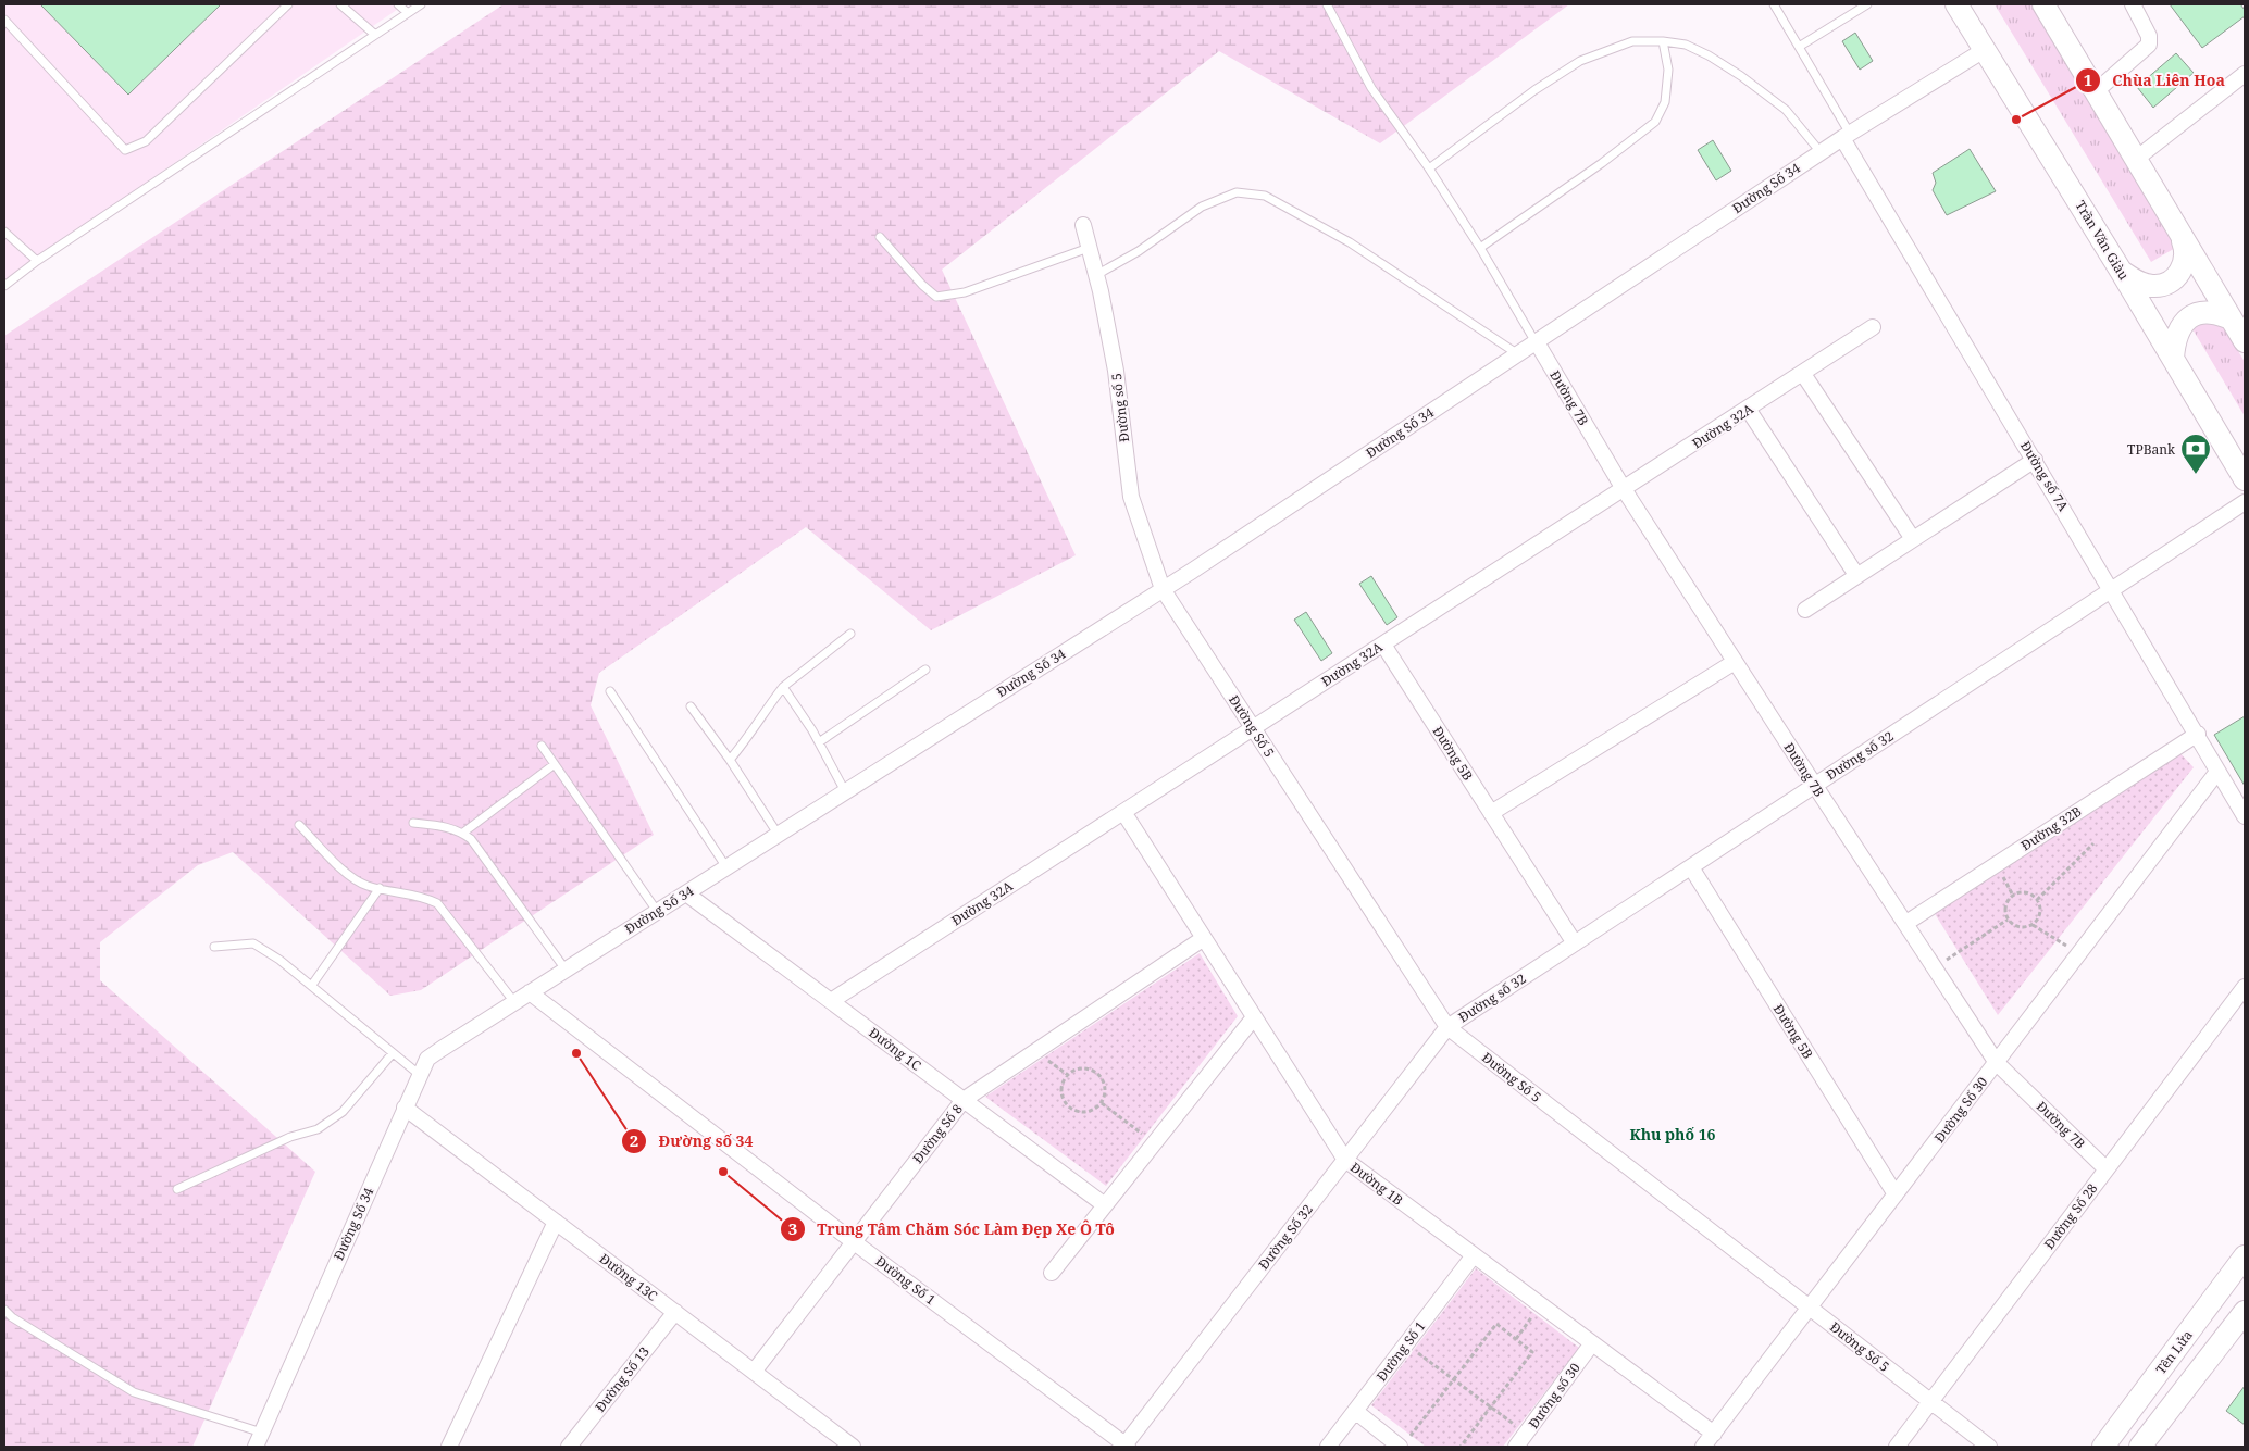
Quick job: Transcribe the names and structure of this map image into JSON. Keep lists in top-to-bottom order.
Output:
{
  "streets": {
    "main road": ["Trần Văn Giàu", "Tên Lửa"],
    "street": [
      "Đường Số 34",
      "Đường 7B",
      "Đường số 5",
      "Đường 32A",
      "Đường số 7A",
      "Đường Số 5",
      "Đường 5B",
      "Đường số 32",
      "Đường 32B",
      "Đường 1C",
      "Đường Số 30",
      "Đường Số 8",
      "Đường 1B",
      "Đường Số 28",
      "Đường Số 32",
      "Đường 13C",
      "Đường Số 1",
      "Đường Số 13",
      "Đường số 30"
    ]
  },
  "crossings": [
    ["Đường Số 34", "Trần Văn Giàu"],
    ["Đường Số 34", "Đường 7B"],
    ["Đường Số 34", "Đường số 5"],
    ["Đường Số 34", "Đường số 7A"],
    ["Đường Số 34", "Đường Số 5"],
    ["Đường Số 34", "Đường 1C"],
    ["Đường Số 34", "Đường 13C"],
    ["Đường Số 34", "Đường Số 1"],
    ["Đường 7B", "Đường 32A"],
    ["Đường 7B", "Đường số 32"],
    ["Đường 7B", "Đường 32B"],
    ["Đường 7B", "Đường Số 30"],
    ["Đường 7B", "Đường Số 28"],
    ["Đường số 5", "Đường Số 5"],
    ["Đường 32A", "Đường Số 5"],
    ["Đường 32A", "Đường 5B"],
    ["Đường 32A", "Đường 1C"],
    ["Đường 32A", "Đường 1B"],
    ["Đường số 7A", "Đường số 32"],
    ["Đường số 7A", "Đường 32B"],
    ["Đường số 7A", "Đường Số 30"],
    ["Đường Số 5", "Đường số 32"],
    ["Đường Số 5", "Đường Số 30"],
    ["Đường Số 5", "Đường Số 28"],
    ["Đường Số 5", "Đường Số 32"],
    ["Đường 5B", "Đường số 32"],
    ["Đường 5B", "Đường Số 30"],
    ["Đường số 32", "Đường Số 32"],
    ["Đường 1C", "Đường Số 8"],
    ["Đường Số 30", "Đường 1B"],
    ["Đường Số 8", "Đường 1B"],
    ["Đường Số 8", "Đường 13C"],
    ["Đường Số 8", "Đường Số 1"],
    ["Đường 1B", "Đường Số 32"],
    ["Đường 1B", "Đường Số 1"],
    ["Đường 1B", "Đường số 30"],
    ["Đường Số 32", "Đường Số 1"],
    ["Đường 13C", "Đường Số 13"]
  ],
  "districts": ["Khu phố 16"],
  "places": {
    "other": ["Chùa Liên Hoa", "Đường số 34", "Trung Tâm Chăm Sóc Làm Đẹp Xe Ô Tô"],
    "bank": ["TPBank"]
  }
}
